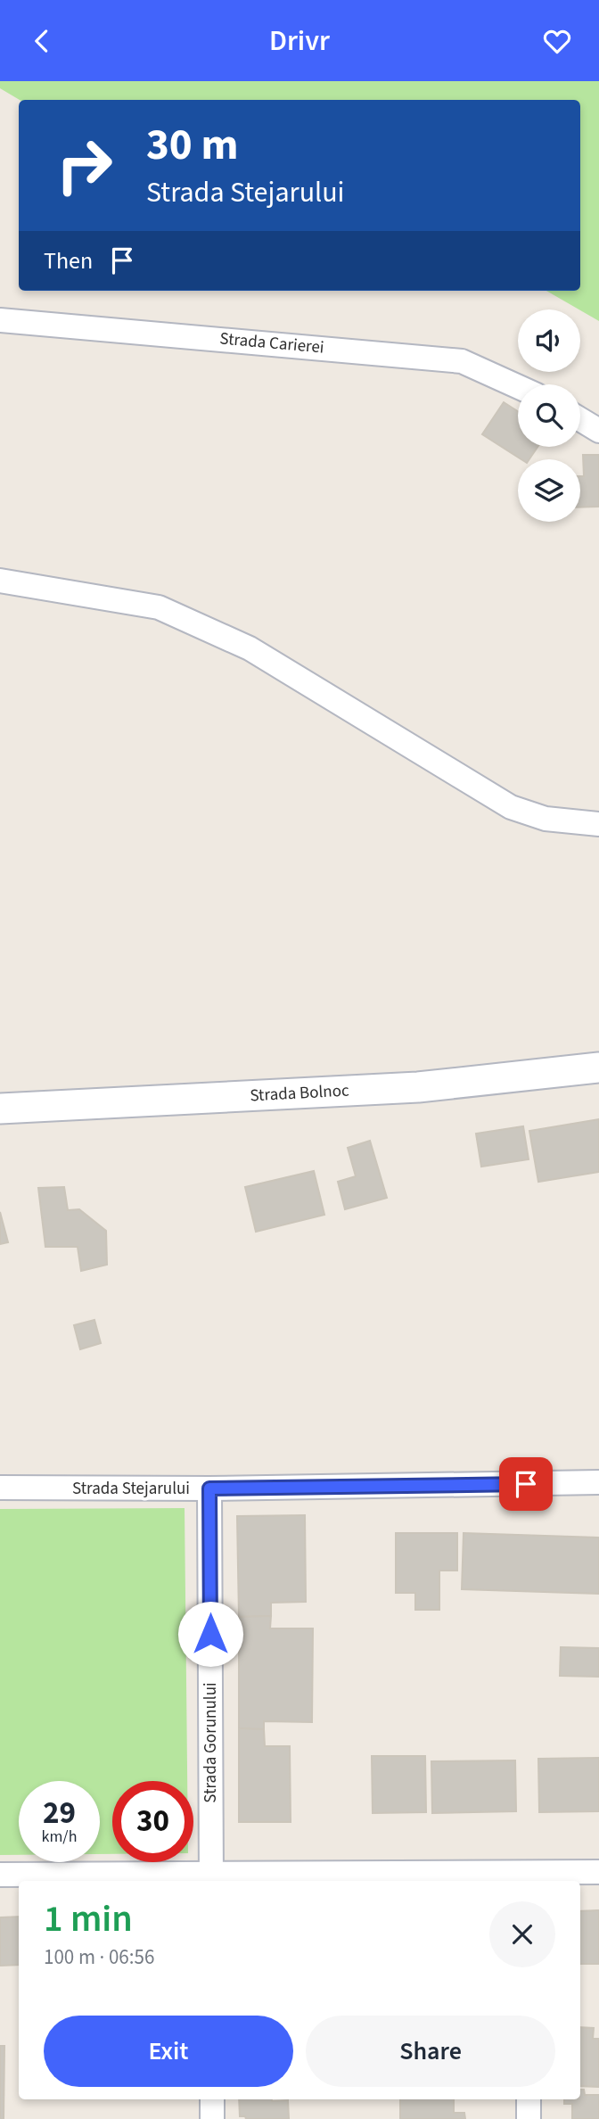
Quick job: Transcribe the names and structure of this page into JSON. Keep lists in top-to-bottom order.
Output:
{
  "streets": {
    "street": [
      "Strada Carierei",
      "Strada Bolnoc",
      "Strada Stejarului",
      "Strada Gorunului"
    ]
  },
  "crossings": [
    ["Strada Stejarului", "Strada Gorunului"]
  ],
  "page": {
    "header": "Drivr",
    "turn": ["30 m", "Strada Stejarului"],
    "then": "Then",
    "speed": "29 km/h",
    "limit": "30",
    "heading": ["1 min", "100 m · 06:56"],
    "buttons": ["Exit", "Share"]
  }
}
